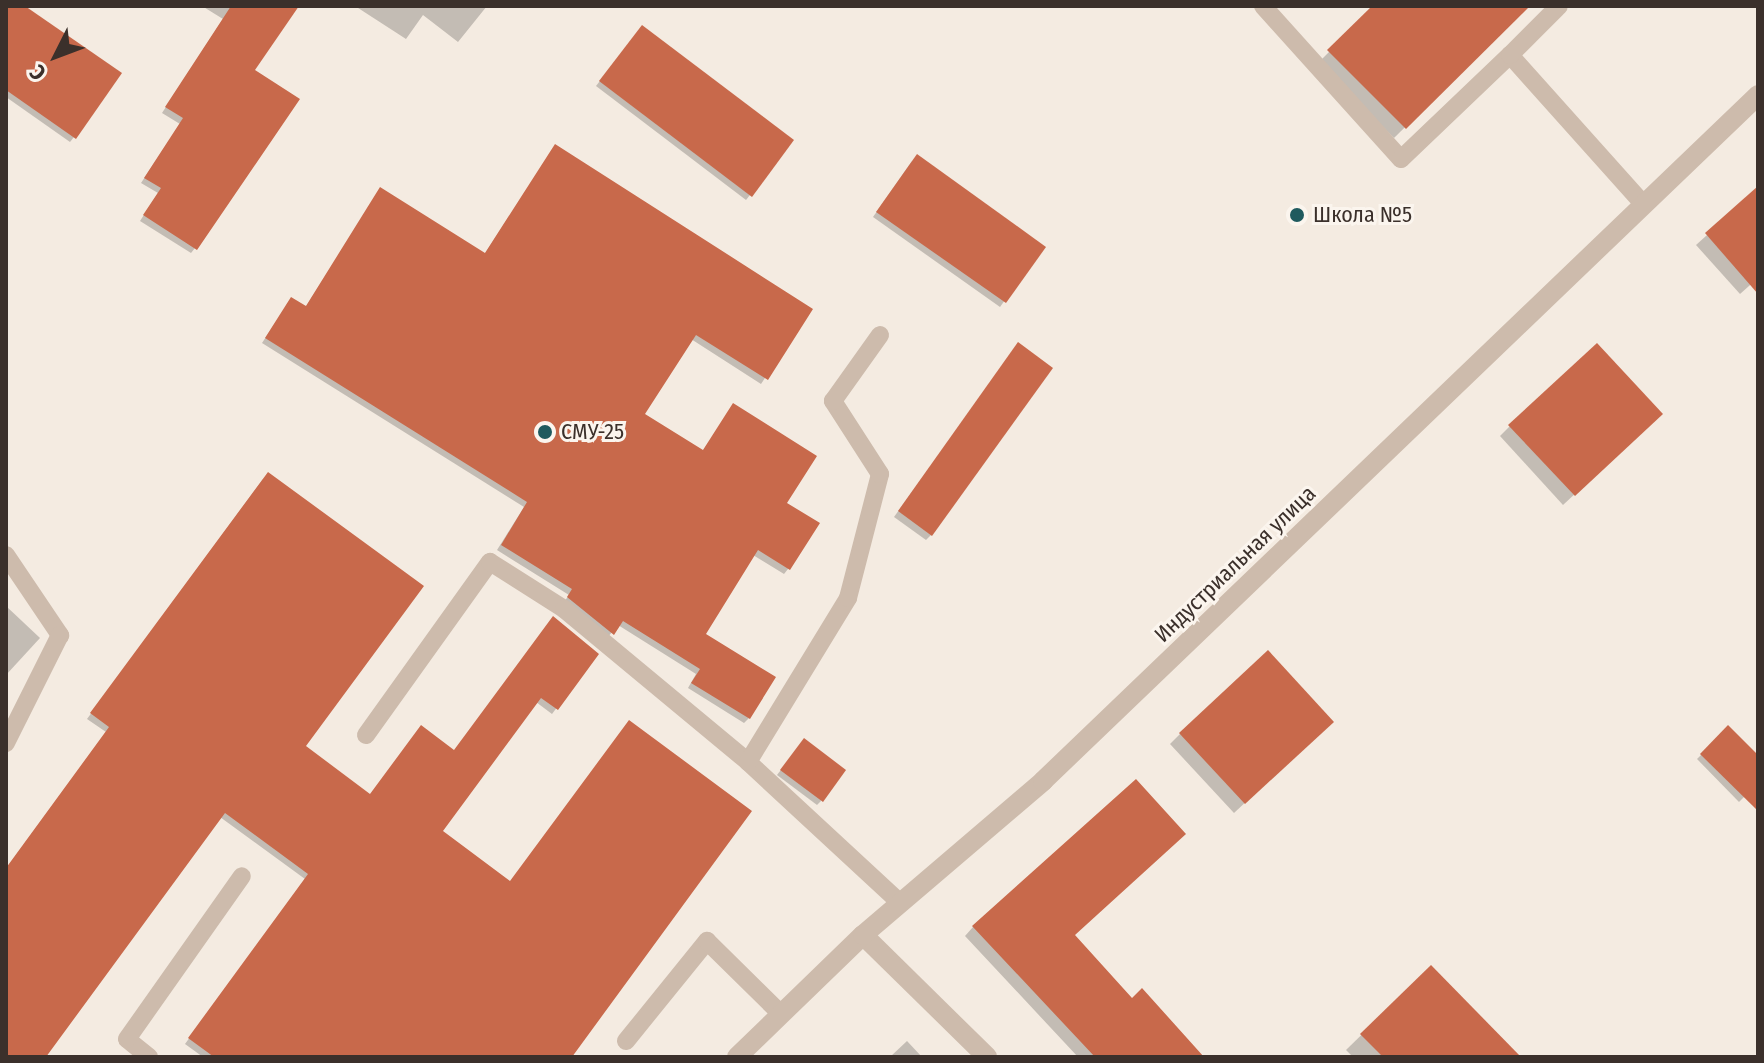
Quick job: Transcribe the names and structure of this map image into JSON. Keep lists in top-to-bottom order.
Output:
{
  "streets": {
    "street": ["Индустриальная улица"]
  },
  "places": ["Школа №5", "СМУ-25"],
  "north": "bottom left"
}
